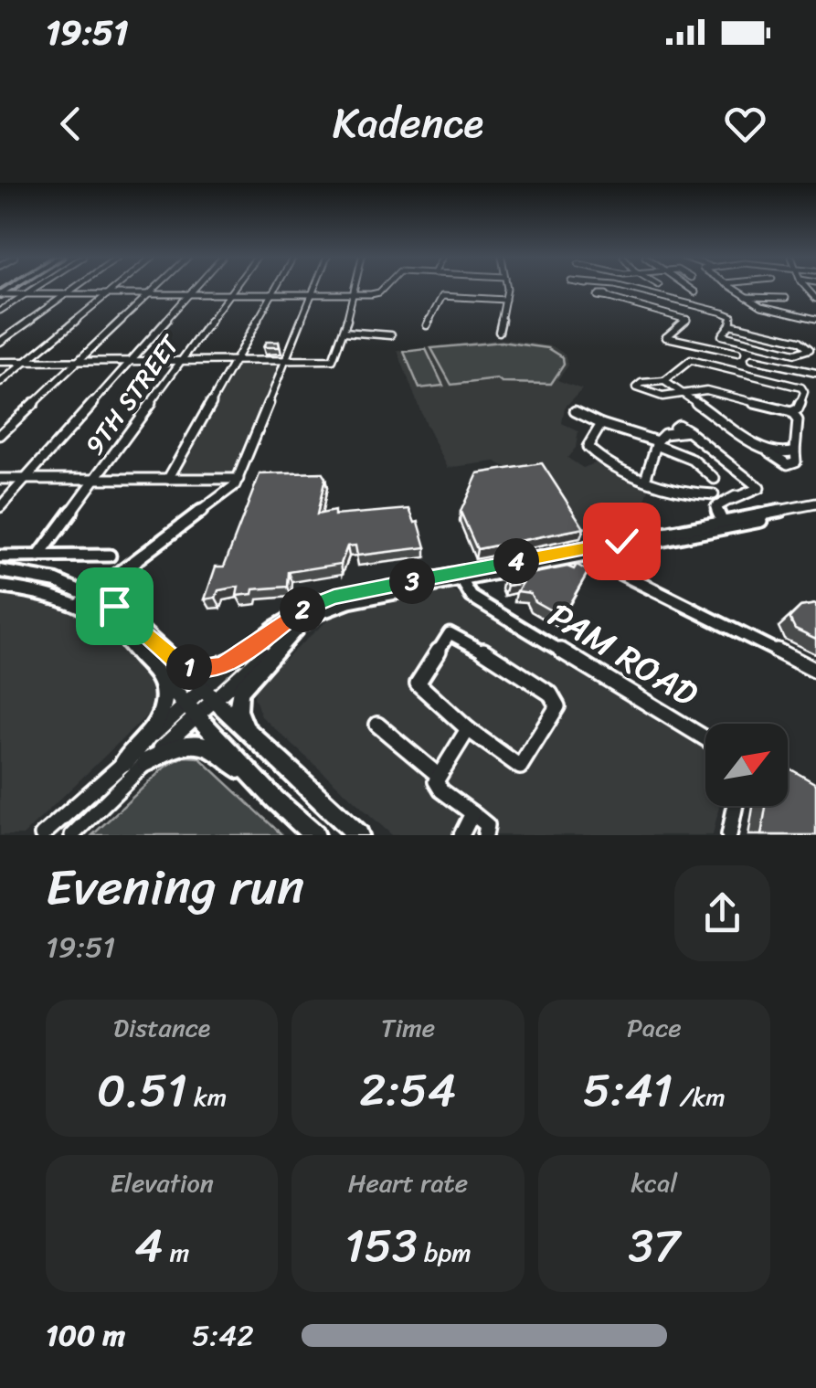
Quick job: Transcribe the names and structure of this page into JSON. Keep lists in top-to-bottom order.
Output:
{
  "streets": {
    "street": ["9TH STREET", "PAM ROAD"]
  },
  "north": "top right",
  "page": {
    "status": "19:51",
    "header": "Kadence",
    "pins": [
      "4",
      "3",
      "2",
      "1"
    ],
    "heading": ["Evening run", "19:51"],
    "stats": [
      ["Distance", "0.51 km"],
      ["Time", "2:54"],
      ["Pace", "5:41 /km"],
      ["Elevation", "4 m"],
      ["Heart rate", "153 bpm"],
      ["kcal", "37"]
    ],
    "list": [
      {
        "name": "100 m",
        "note": "5:42"
      }
    ]
  }
}
